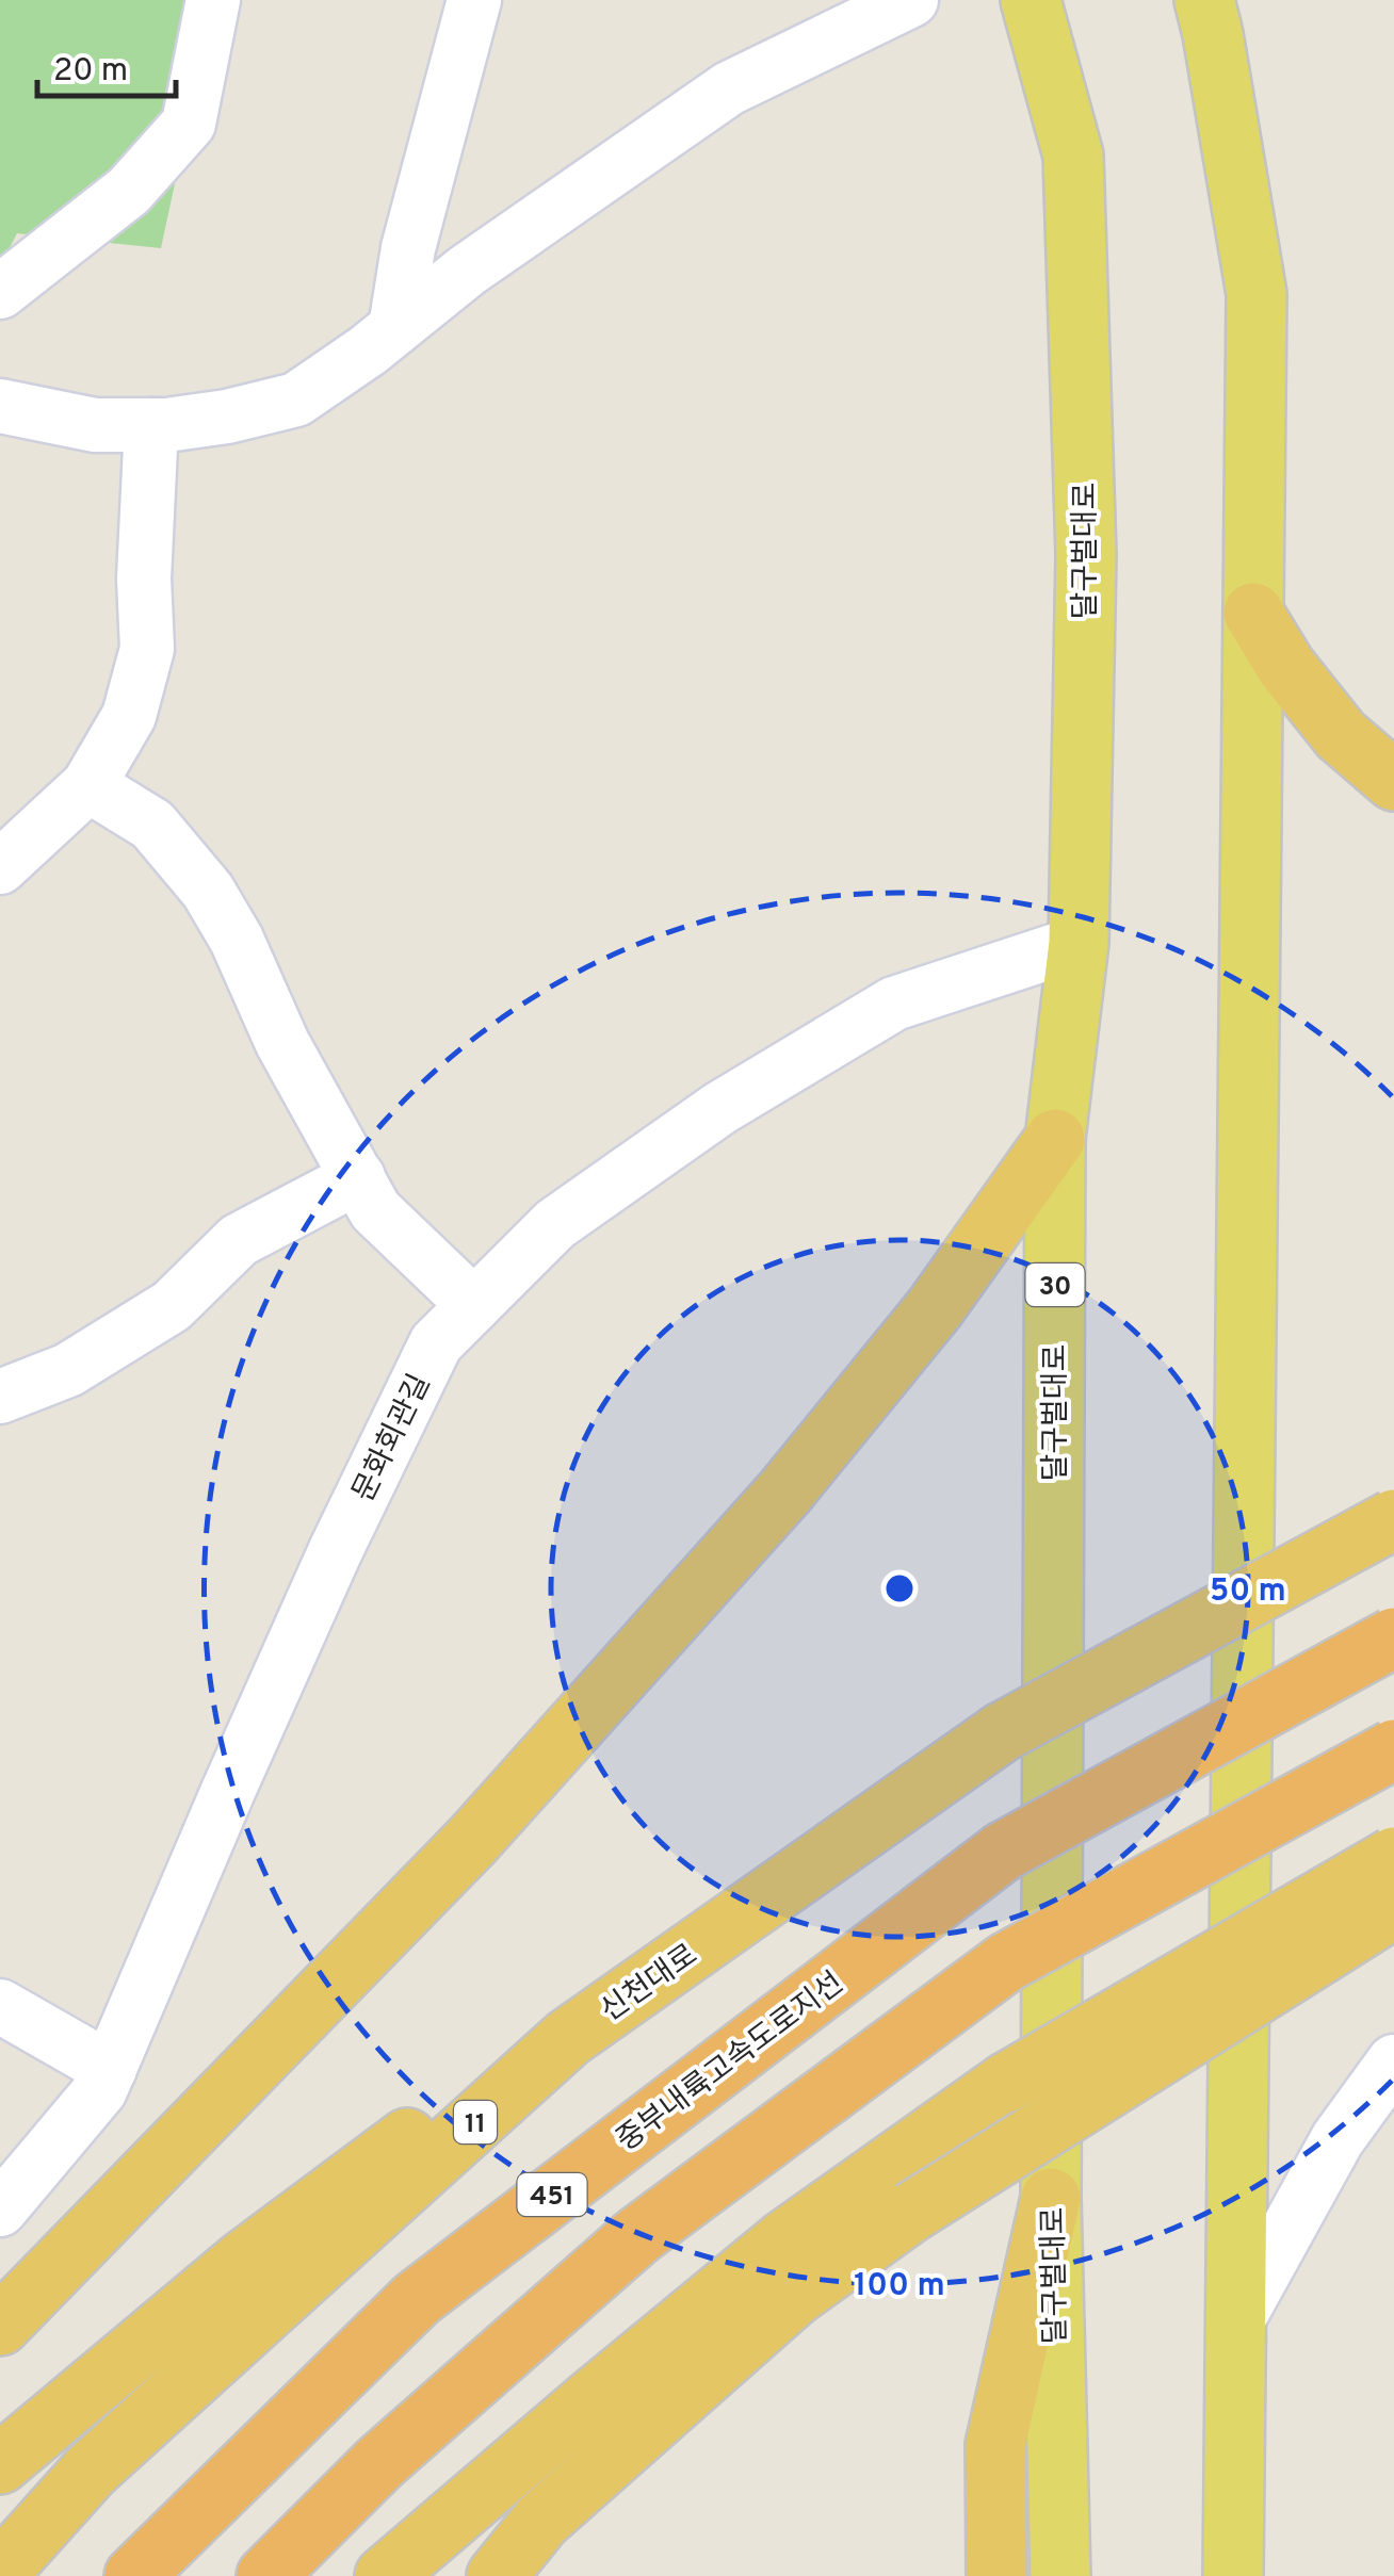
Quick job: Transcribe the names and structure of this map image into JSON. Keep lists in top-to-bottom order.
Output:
{
  "streets": {
    "highway": [
      "신천대로",
      "중부내륙고속도로지선",
      "11",
      "451"
    ],
    "main road": ["달구벌대로", "30"],
    "street": ["문화회관길"]
  },
  "crossings": [
    ["달구벌대로", "문화회관길"]
  ],
  "scale_bar": "20 m",
  "rings": ["50 m", "100 m"]
}
